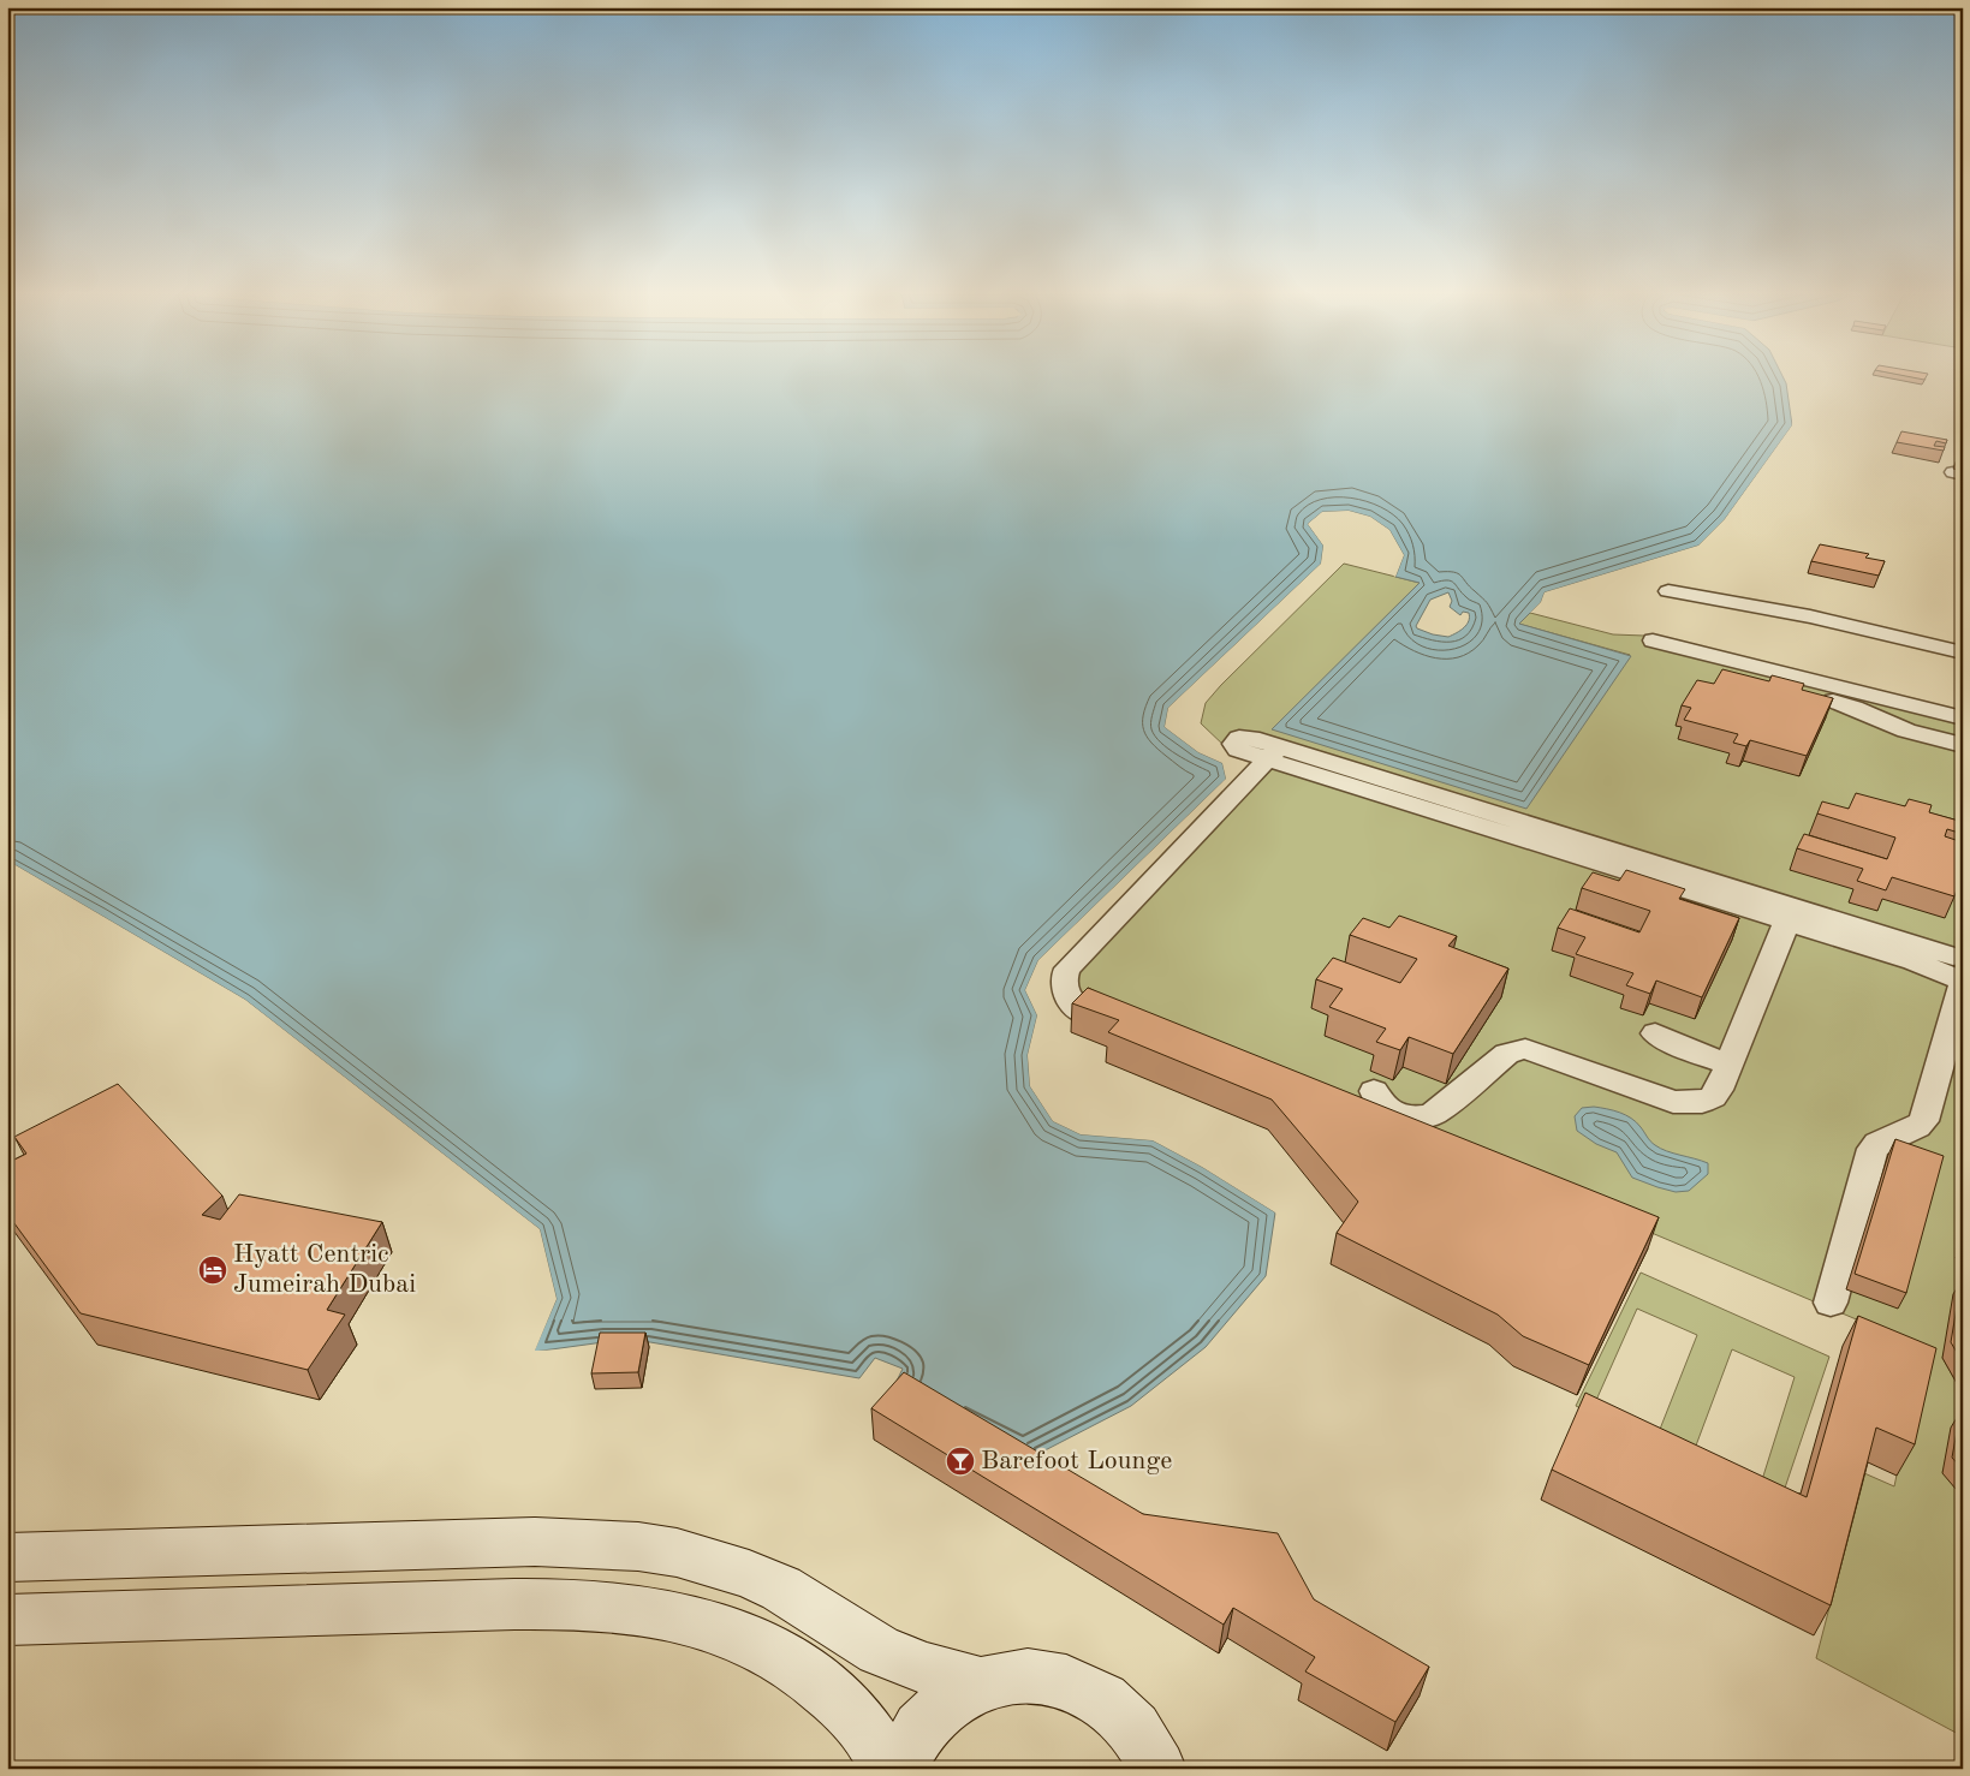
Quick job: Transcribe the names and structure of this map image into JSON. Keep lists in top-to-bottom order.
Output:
{
  "places": {
    "hotel": ["Hyatt Centric Jumeirah Dubai"],
    "bar": ["Barefoot Lounge"]
  }
}
